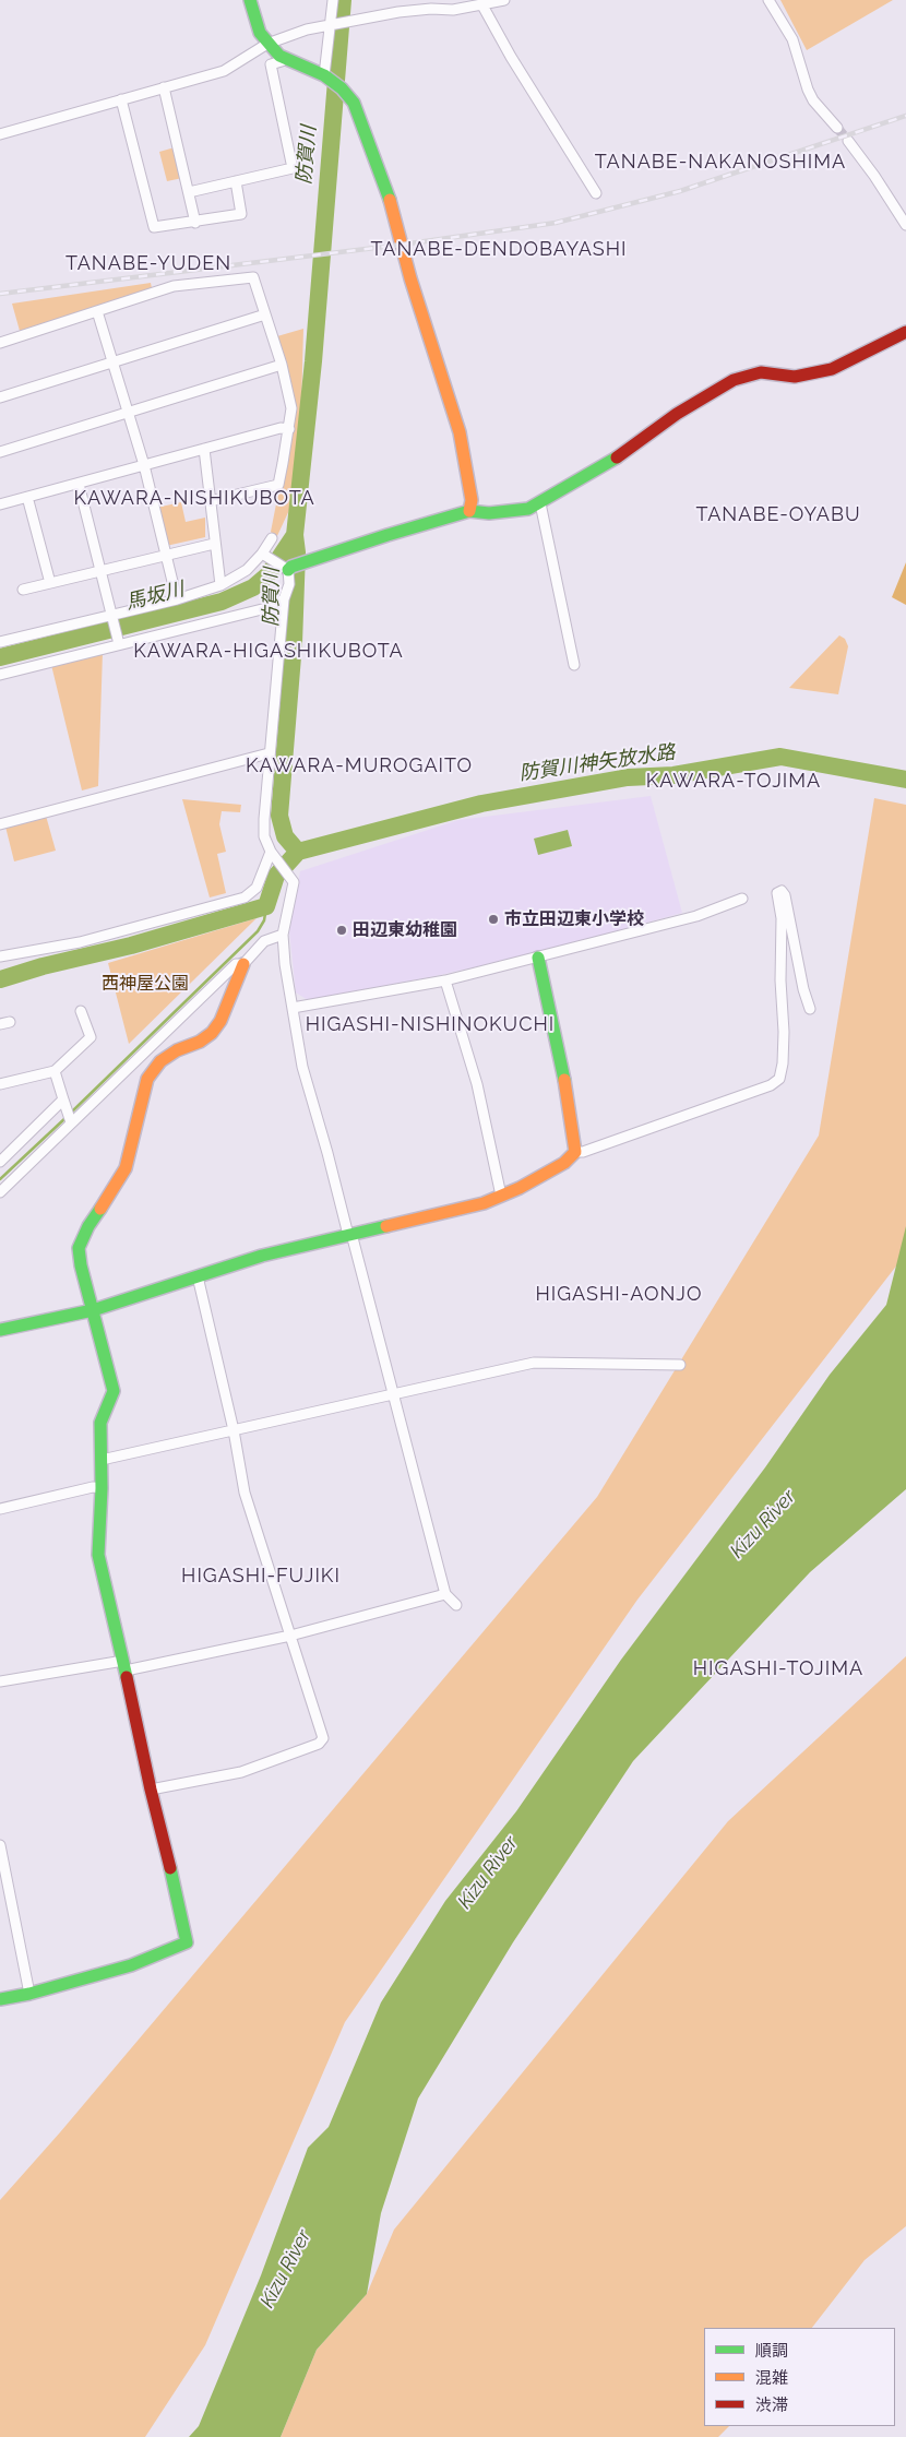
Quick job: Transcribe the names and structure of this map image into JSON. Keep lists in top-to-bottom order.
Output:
{
  "districts": [
    "TANABE-NAKANOSHIMA",
    "TANABE-DENDOBAYASHI",
    "TANABE-YUDEN",
    "KAWARA-NISHIKUBOTA",
    "TANABE-OYABU",
    "KAWARA-HIGASHIKUBOTA",
    "KAWARA-MUROGAITO",
    "KAWARA-TOJIMA",
    "HIGASHI-NISHINOKUCHI",
    "HIGASHI-AONJO",
    "HIGASHI-FUJIKI",
    "HIGASHI-TOJIMA"
  ],
  "water": [
    "防賀川",
    "馬坂川",
    "防賀川神矢放水路",
    "Kizu River"
  ],
  "parks": ["西神屋公園"],
  "places": ["市立田辺東小学校", "田辺東幼稚園"],
  "legend": ["順調", "混雑", "渋滞"]
}
